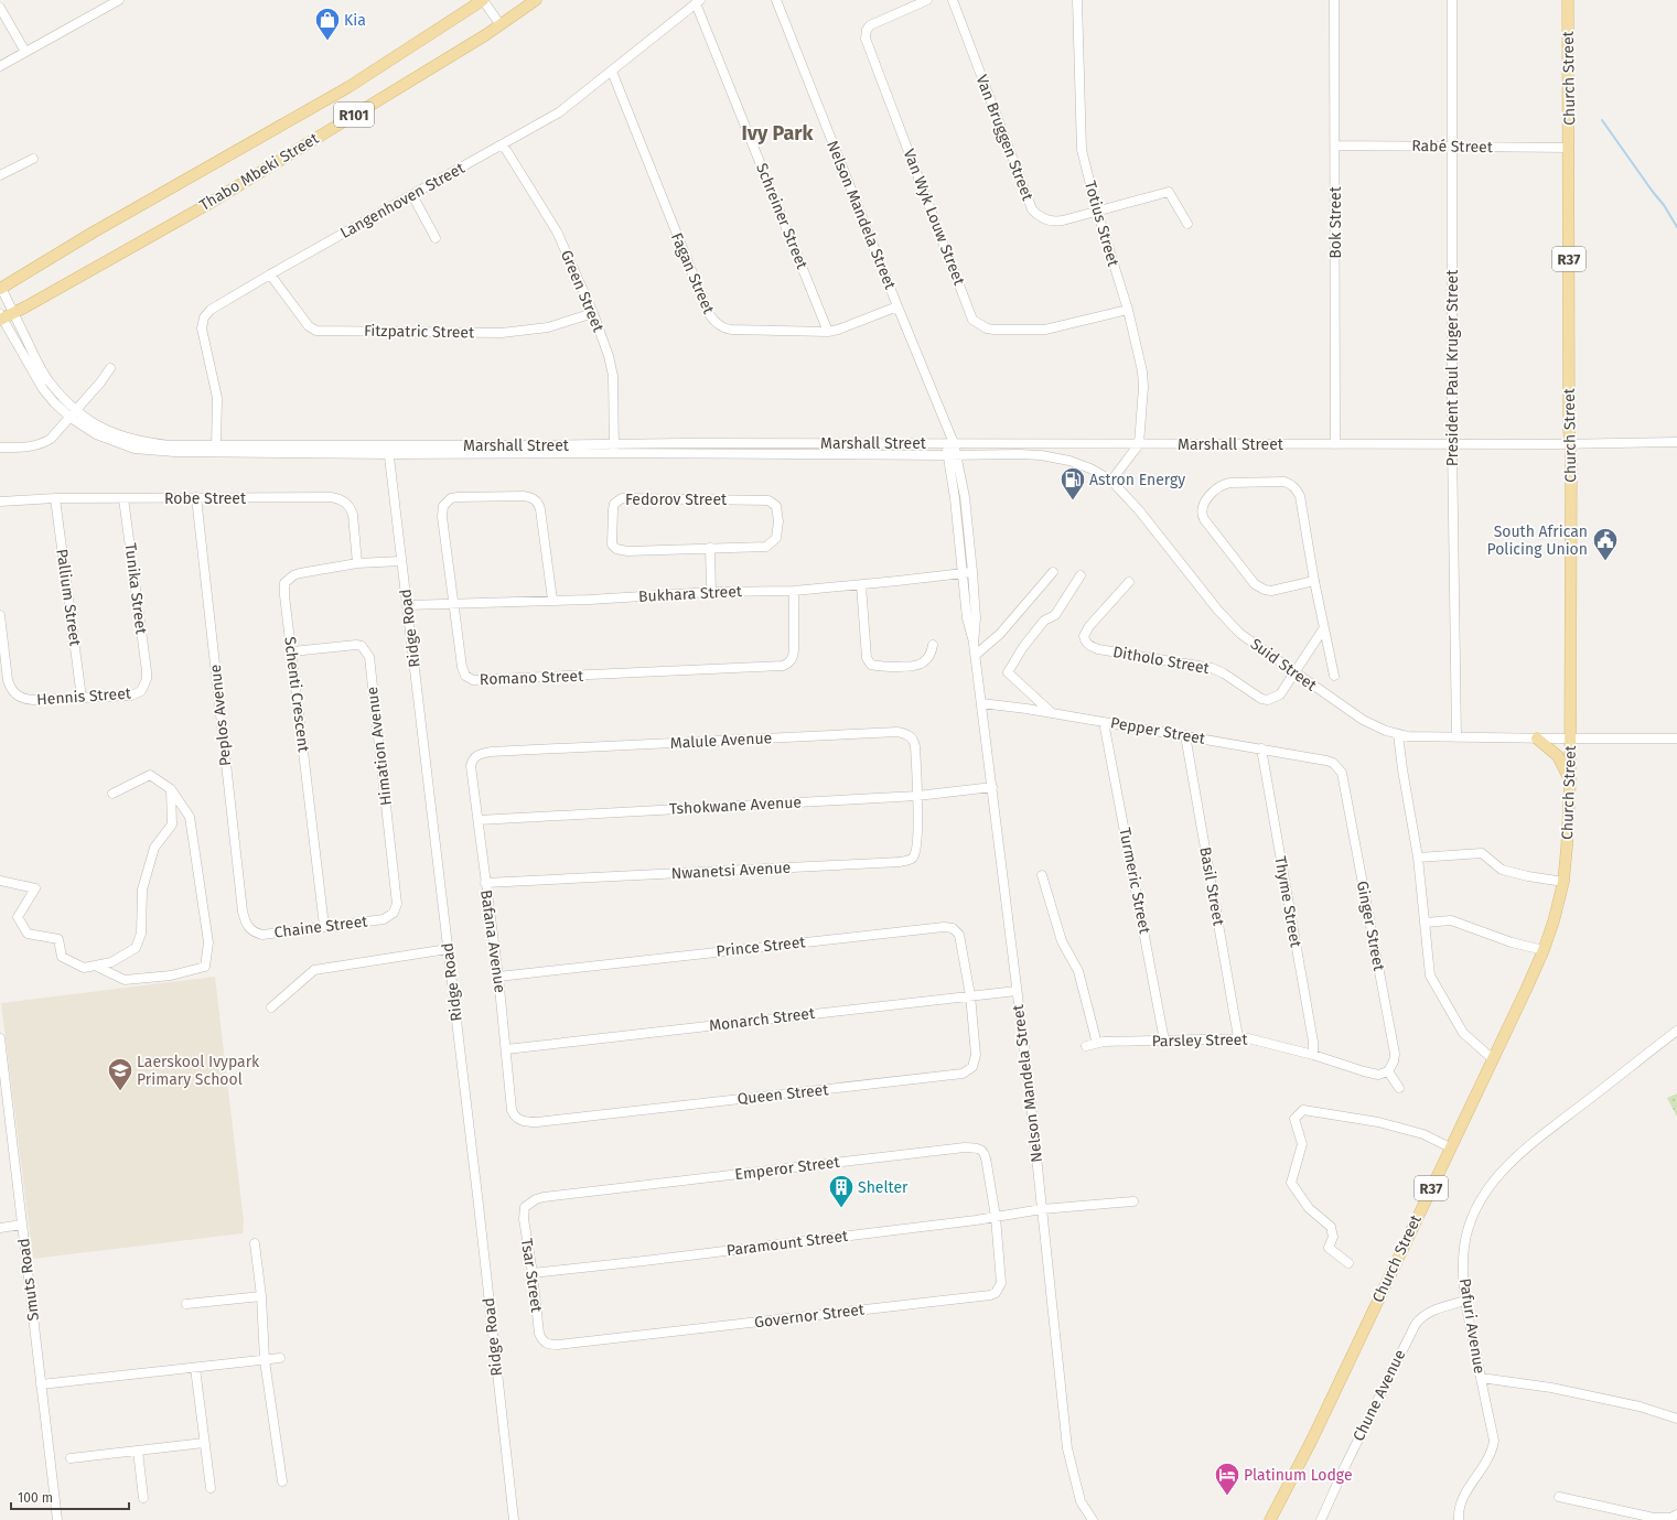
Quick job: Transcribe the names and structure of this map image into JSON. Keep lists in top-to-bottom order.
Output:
{
  "streets": {
    "main road": [
      "Church Street",
      "R101",
      "Thabo Mbeki Street",
      "R37"
    ],
    "street": [
      "Van Bruggen Street",
      "Rabé Street",
      "Langenhoven Street",
      "Nelson Mandela Street",
      "Schreiner Street",
      "Van Wyk Louw Street",
      "Bok Street",
      "Totius Street",
      "Fagan Street",
      "Green Street",
      "Fitzpatric Street",
      "President Paul Kruger Street",
      "Marshall Street",
      "Robe Street",
      "Fedorov Street",
      "Tunika Street",
      "Bukhara Street",
      "Pallium Street",
      "Ridge Road",
      "Ditholo Street",
      "Suid Street",
      "Romano Street",
      "Schenti Crescent",
      "Hennis Street",
      "Peplos Avenue",
      "Pepper Street",
      "Malule Avenue",
      "Himation Avenue",
      "Tshokwane Avenue",
      "Nwanetsi Avenue",
      "Turmeric Street",
      "Basil Street",
      "Thyme Street",
      "Ginger Street",
      "Chaine Street",
      "Bafana Avenue",
      "Prince Street",
      "Monarch Street",
      "Parsley Street",
      "Queen Street",
      "Emperor Street",
      "Paramount Street",
      "Tsar Street",
      "Smuts Road",
      "Governor Street",
      "Pafuri Avenue",
      "Chune Avenue"
    ]
  },
  "crossings": [
    ["Church Street", "Rabé Street"],
    ["Church Street", "Marshall Street"],
    ["Church Street", "Suid Street"],
    ["Van Bruggen Street", "Totius Street"],
    ["Rabé Street", "Bok Street"],
    ["Rabé Street", "President Paul Kruger Street"],
    ["Thabo Mbeki Street", "Marshall Street"],
    ["Langenhoven Street", "Schreiner Street"],
    ["Langenhoven Street", "Fagan Street"],
    ["Langenhoven Street", "Green Street"],
    ["Langenhoven Street", "Fitzpatric Street"],
    ["Langenhoven Street", "Marshall Street"],
    ["Nelson Mandela Street", "Fagan Street"],
    ["Nelson Mandela Street", "Marshall Street"],
    ["Nelson Mandela Street", "Bukhara Street"],
    ["Nelson Mandela Street", "Suid Street"],
    ["Nelson Mandela Street", "Pepper Street"],
    ["Nelson Mandela Street", "Tshokwane Avenue"],
    ["Nelson Mandela Street", "Monarch Street"],
    ["Nelson Mandela Street", "Paramount Street"],
    ["Schreiner Street", "Fagan Street"],
    ["Van Wyk Louw Street", "Totius Street"],
    ["Bok Street", "Marshall Street"],
    ["Totius Street", "Marshall Street"],
    ["Green Street", "Fitzpatric Street"],
    ["Green Street", "Marshall Street"],
    ["President Paul Kruger Street", "Marshall Street"],
    ["President Paul Kruger Street", "Suid Street"],
    ["Marshall Street", "Ridge Road"],
    ["Marshall Street", "Suid Street"],
    ["Robe Street", "Tunika Street"],
    ["Robe Street", "Pallium Street"],
    ["Robe Street", "Schenti Crescent"],
    ["Robe Street", "Peplos Avenue"],
    ["Tunika Street", "Hennis Street"],
    ["Bukhara Street", "Ridge Road"],
    ["Bukhara Street", "Romano Street"],
    ["Pallium Street", "Hennis Street"],
    ["Ridge Road", "Schenti Crescent"],
    ["Ditholo Street", "Suid Street"],
    ["Schenti Crescent", "Himation Avenue"],
    ["Schenti Crescent", "Chaine Street"],
    ["Peplos Avenue", "Chaine Street"],
    ["Pepper Street", "Turmeric Street"],
    ["Pepper Street", "Basil Street"],
    ["Pepper Street", "Thyme Street"],
    ["Pepper Street", "Ginger Street"],
    ["Malule Avenue", "Tshokwane Avenue"],
    ["Malule Avenue", "Nwanetsi Avenue"],
    ["Malule Avenue", "Bafana Avenue"],
    ["Himation Avenue", "Chaine Street"],
    ["Tshokwane Avenue", "Nwanetsi Avenue"],
    ["Tshokwane Avenue", "Bafana Avenue"],
    ["Nwanetsi Avenue", "Bafana Avenue"],
    ["Turmeric Street", "Parsley Street"],
    ["Basil Street", "Parsley Street"],
    ["Thyme Street", "Parsley Street"],
    ["Ginger Street", "Parsley Street"],
    ["Bafana Avenue", "Prince Street"],
    ["Bafana Avenue", "Monarch Street"],
    ["Bafana Avenue", "Queen Street"],
    ["Prince Street", "Monarch Street"],
    ["Prince Street", "Queen Street"],
    ["Monarch Street", "Queen Street"],
    ["Emperor Street", "Paramount Street"],
    ["Emperor Street", "Tsar Street"],
    ["Emperor Street", "Governor Street"],
    ["Paramount Street", "Tsar Street"],
    ["Paramount Street", "Governor Street"],
    ["Tsar Street", "Governor Street"],
    ["Pafuri Avenue", "Chune Avenue"]
  ],
  "districts": ["Ivy Park"],
  "places": {
    "shop": ["Kia"],
    "fuel station": ["Astron Energy"],
    "public building": ["South African Policing Union"],
    "school or university": ["Laerskool Ivypark Primary School"],
    "building": ["Shelter"],
    "hotel": ["Platinum Lodge"]
  },
  "scale_bar": "100 m"
}
